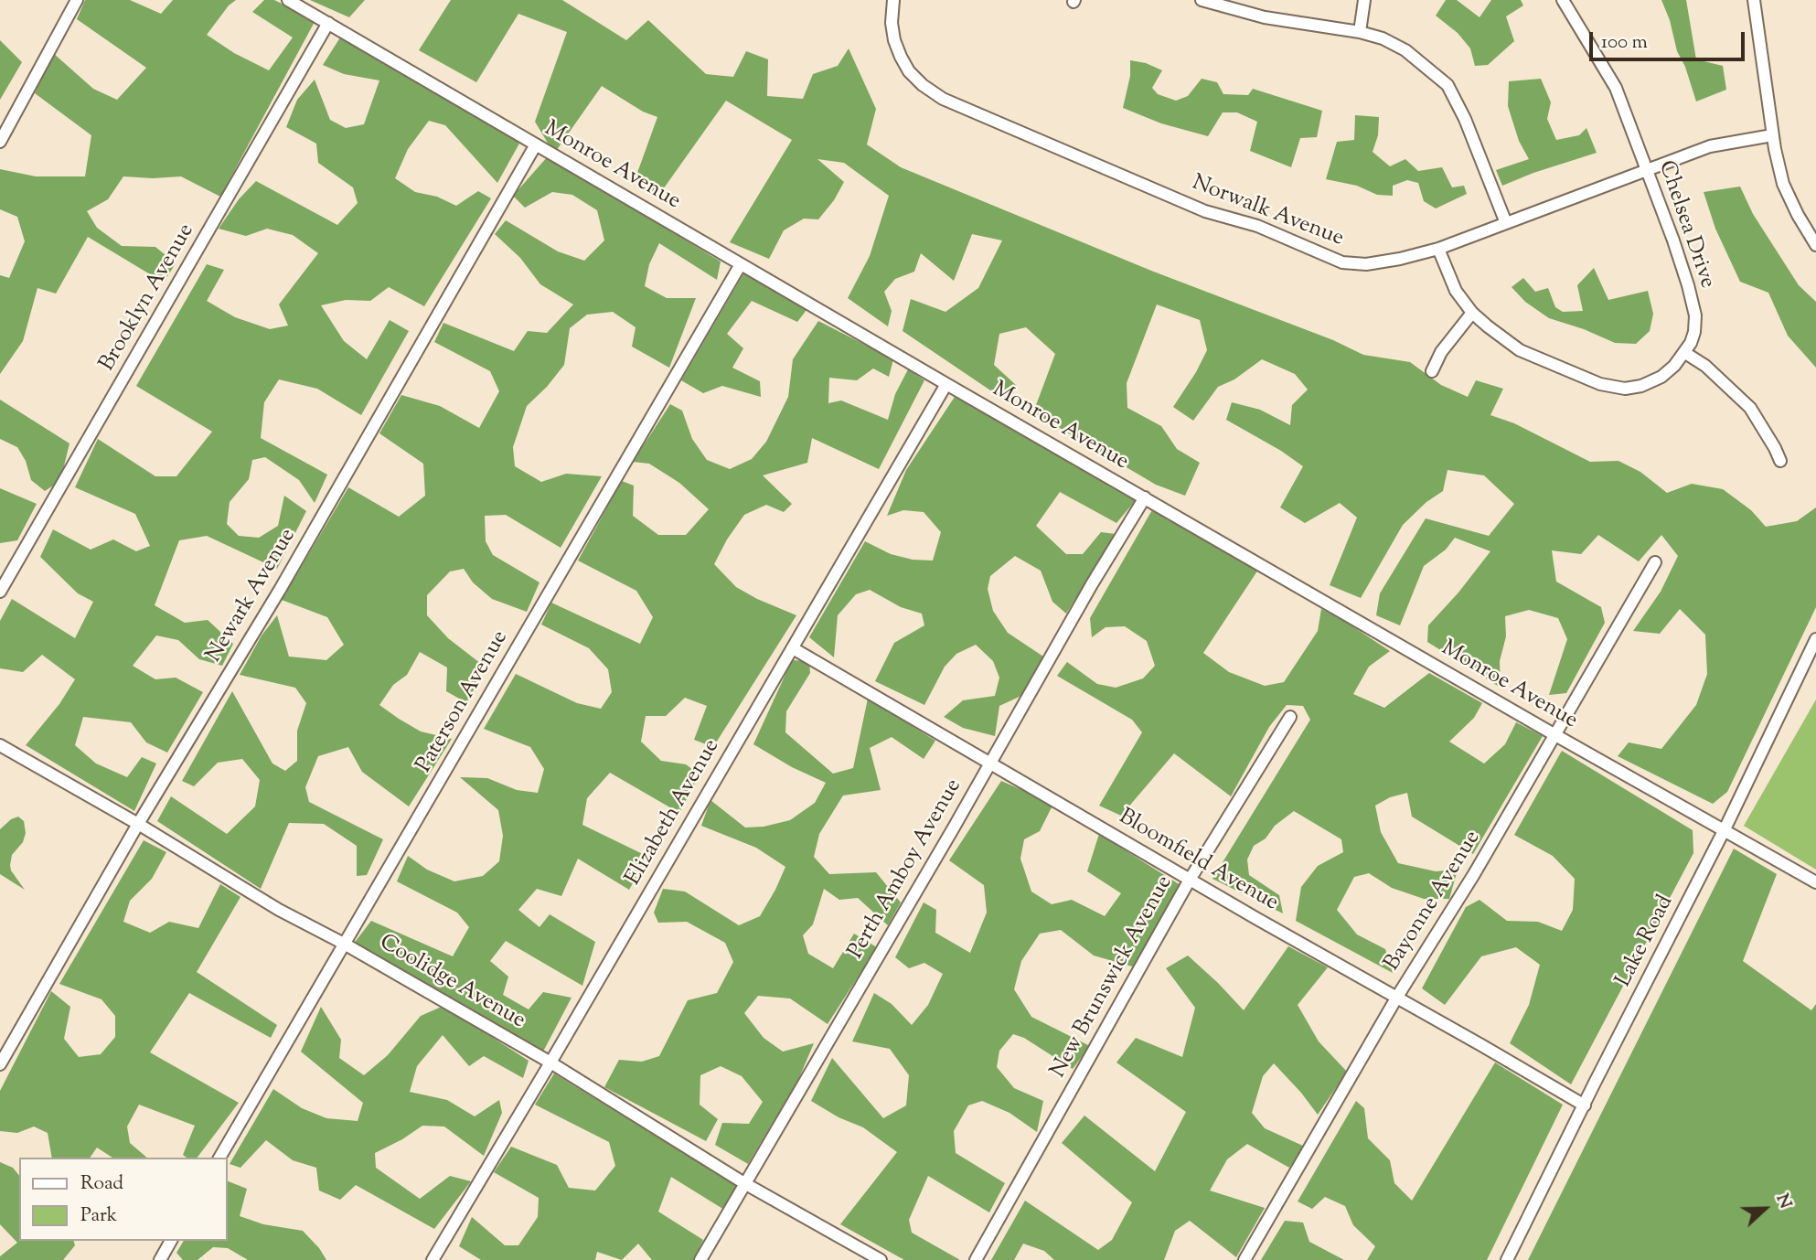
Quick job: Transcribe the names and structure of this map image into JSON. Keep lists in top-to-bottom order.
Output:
{
  "streets": {
    "street": [
      "Monroe Avenue",
      "Norwalk Avenue",
      "Chelsea Drive",
      "Brooklyn Avenue",
      "Newark Avenue",
      "Paterson Avenue",
      "Elizabeth Avenue",
      "Bloomfield Avenue",
      "Perth Amboy Avenue",
      "Bayonne Avenue",
      "Lake Road",
      "New Brunswick Avenue",
      "Coolidge Avenue"
    ]
  },
  "crossings": [
    ["Monroe Avenue", "Brooklyn Avenue"],
    ["Monroe Avenue", "Newark Avenue"],
    ["Monroe Avenue", "Paterson Avenue"],
    ["Monroe Avenue", "Elizabeth Avenue"],
    ["Monroe Avenue", "Perth Amboy Avenue"],
    ["Monroe Avenue", "Bayonne Avenue"],
    ["Monroe Avenue", "Lake Road"],
    ["Norwalk Avenue", "Chelsea Drive"],
    ["Newark Avenue", "Coolidge Avenue"],
    ["Paterson Avenue", "Coolidge Avenue"],
    ["Elizabeth Avenue", "Bloomfield Avenue"],
    ["Elizabeth Avenue", "Coolidge Avenue"],
    ["Bloomfield Avenue", "Perth Amboy Avenue"],
    ["Bloomfield Avenue", "Bayonne Avenue"],
    ["Bloomfield Avenue", "Lake Road"],
    ["Bloomfield Avenue", "New Brunswick Avenue"],
    ["Perth Amboy Avenue", "Coolidge Avenue"]
  ],
  "legend": ["Road", "Park"],
  "scale_bar": "100 m",
  "north": "right"
}
